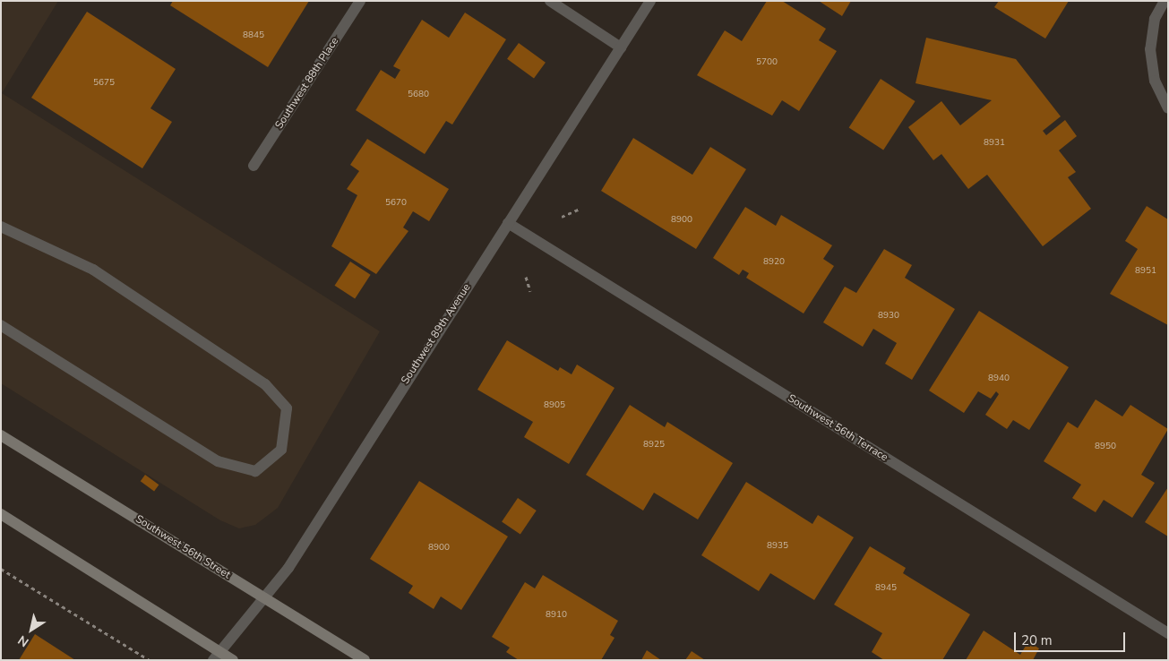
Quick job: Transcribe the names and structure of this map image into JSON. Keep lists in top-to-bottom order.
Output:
{
  "streets": {
    "main road": ["Southwest 56th Street"],
    "street": ["Southwest 88th Place", "Southwest 89th Avenue", "Southwest 56th Terrace"]
  },
  "crossings": [
    ["Southwest 89th Avenue", "Southwest 56th Terrace"],
    ["Southwest 89th Avenue", "Southwest 56th Street"]
  ],
  "house_numbers": [
    "8845",
    "5700",
    "5675",
    "5680",
    "8931",
    "5670",
    "8900",
    "8920",
    "8951",
    "8930",
    "8940",
    "8905",
    "8925",
    "8950",
    "8935",
    "8900",
    "8945",
    "8910"
  ],
  "scale_bar": "20 m",
  "north": "bottom left"
}
